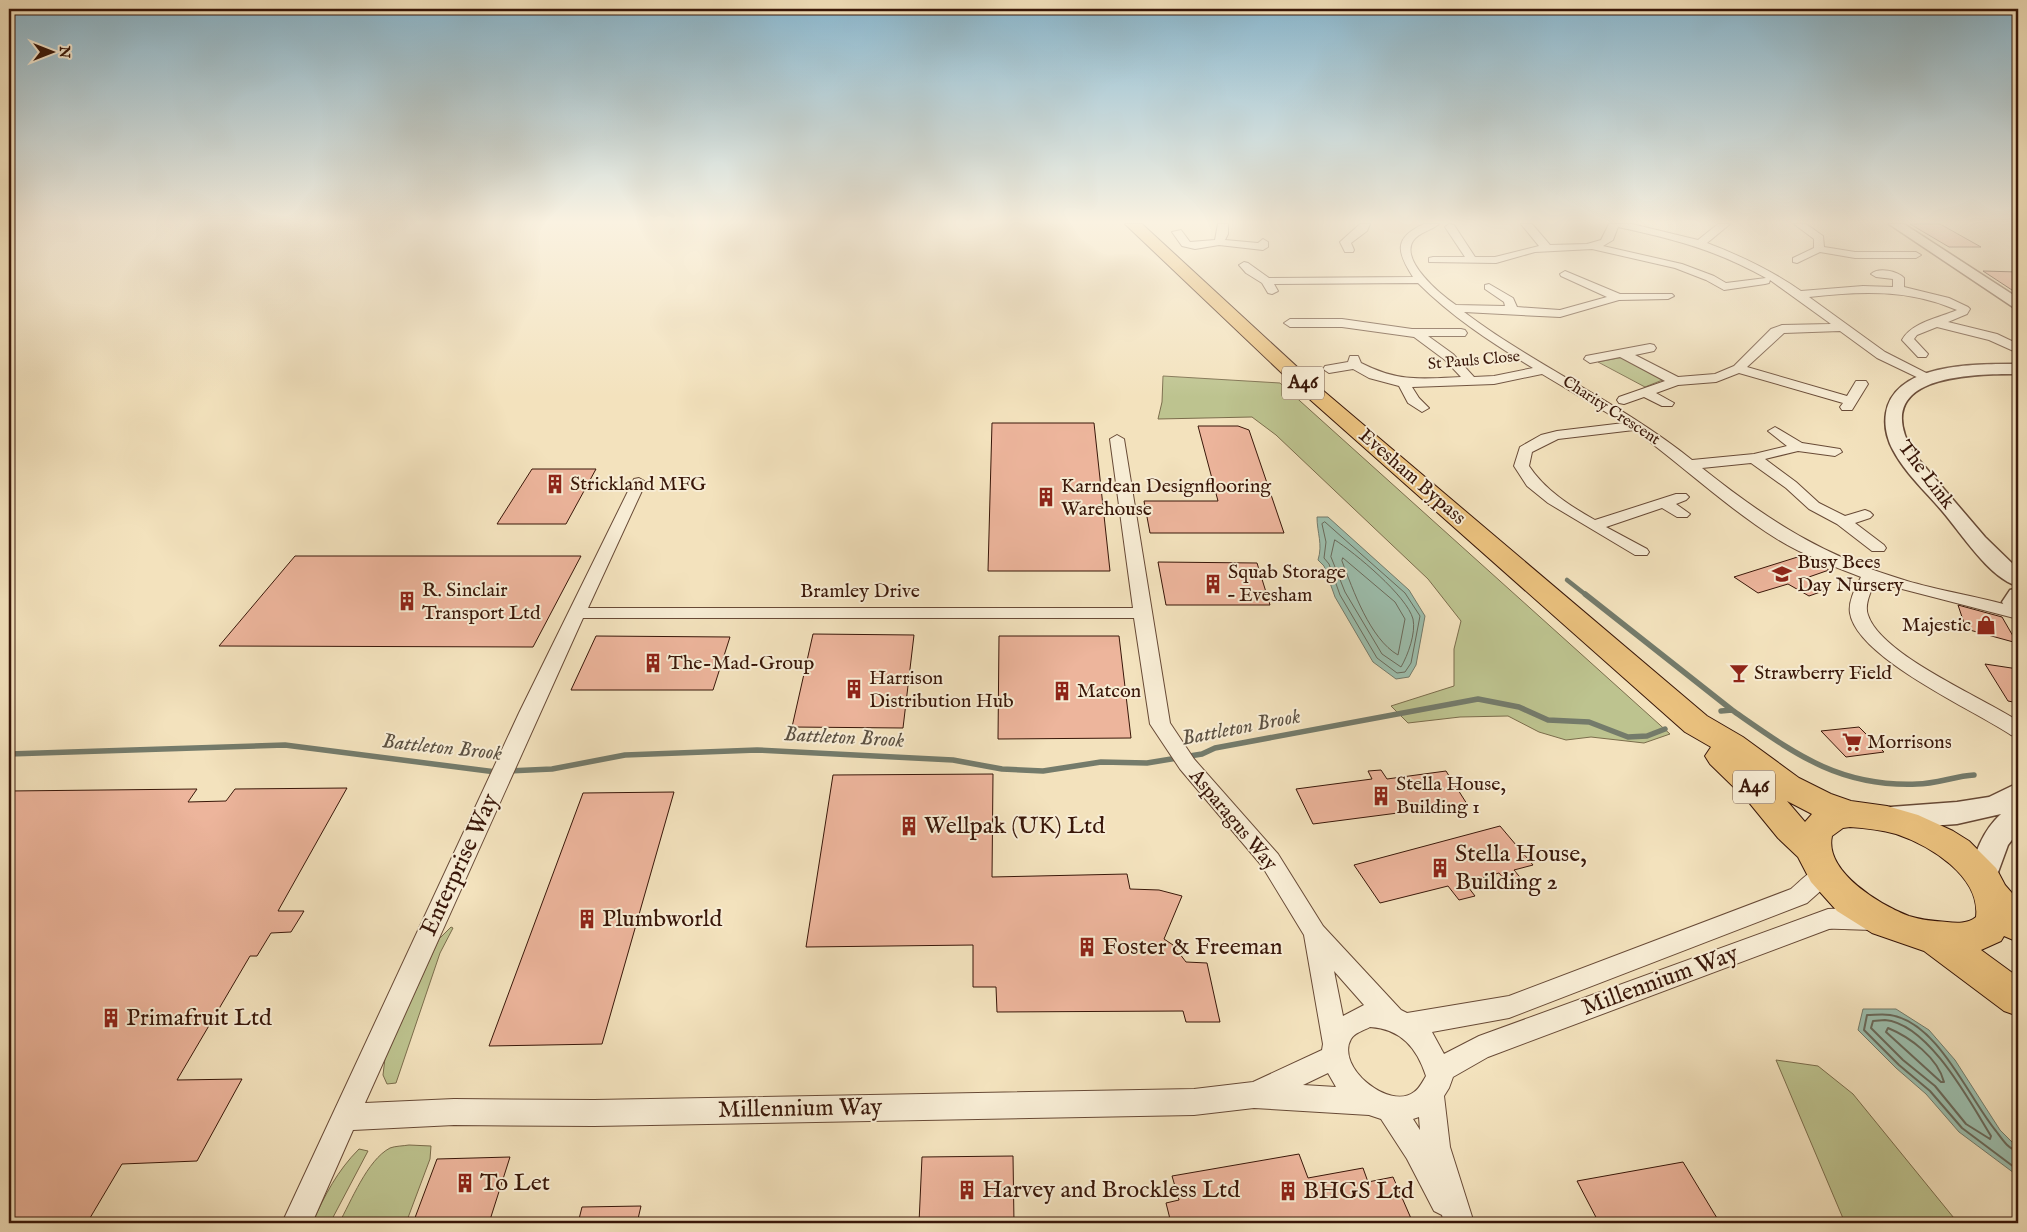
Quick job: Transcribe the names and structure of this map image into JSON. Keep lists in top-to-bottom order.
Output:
{
  "streets": {
    "highway": ["A46", "Evesham Bypass"],
    "street": [
      "St Pauls Close",
      "Charity Crescent",
      "The Link",
      "Bramley Drive",
      "Asparagus Way",
      "Enterprise Way",
      "Millennium Way"
    ]
  },
  "crossings": [
    ["St Pauls Close", "Charity Crescent"],
    ["Charity Crescent", "The Link"],
    ["Evesham Bypass", "Millennium Way"],
    ["Bramley Drive", "Asparagus Way"],
    ["Bramley Drive", "Enterprise Way"],
    ["Asparagus Way", "Millennium Way"],
    ["Enterprise Way", "Millennium Way"]
  ],
  "water": ["Battleton Brook"],
  "places": {
    "building": [
      "Strickland MFG",
      "Karndean Designflooring Warehouse",
      "Squab Storage – Evesham",
      "R. Sinclair Transport Ltd",
      "The-Mad-Group",
      "Harrison Distribution Hub",
      "Matcon",
      "Stella House, Building 1",
      "Wellpak (UK) Ltd",
      "Stella House, Building 2",
      "Plumbworld",
      "Foster & Freeman",
      "Primafruit Ltd",
      "To Let",
      "Harvey and Brockless Ltd",
      "BHGS Ltd"
    ],
    "school or university": ["Busy Bees Day Nursery"],
    "shop": ["Majestic"],
    "bar": ["Strawberry Field"],
    "supermarket": ["Morrisons"]
  },
  "north": "right"
}
